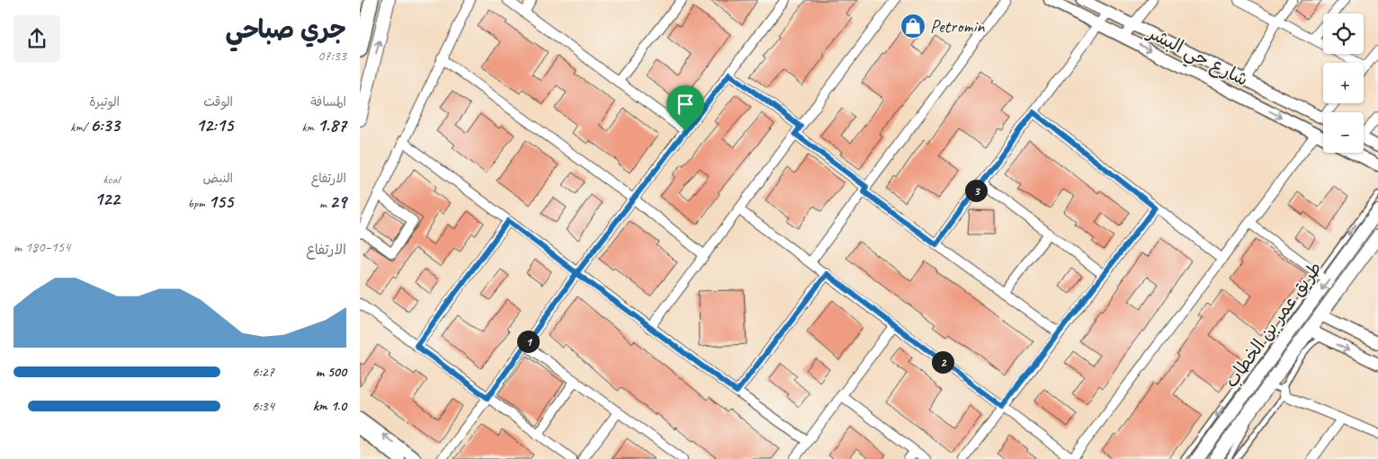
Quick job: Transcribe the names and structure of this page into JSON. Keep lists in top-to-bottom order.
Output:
{
  "streets": {
    "main road": ["طريق عمر بن الخطاب"],
    "street": ["شارع حي البشر"]
  },
  "places": {
    "shop": ["Petromin"]
  },
  "page": {
    "heading": ["جري صباحي", "07:33"],
    "map_buttons": ["+", "−"],
    "stats": [
      ["المسافة", "1.87 km"],
      ["الوقت", "12:15"],
      ["الوتيرة", "6:33 /km"],
      ["الارتفاع", "29 m"],
      ["النبض", "155 bpm"],
      ["kcal", "122"]
    ],
    "pins": ["3", "1", "2"],
    "chart": ["الارتفاع", "154–180 m"],
    "list": [
      {
        "name": "500 m",
        "note": "6:27"
      },
      {
        "name": "1.0 km",
        "note": "6:34"
      }
    ]
  }
}
